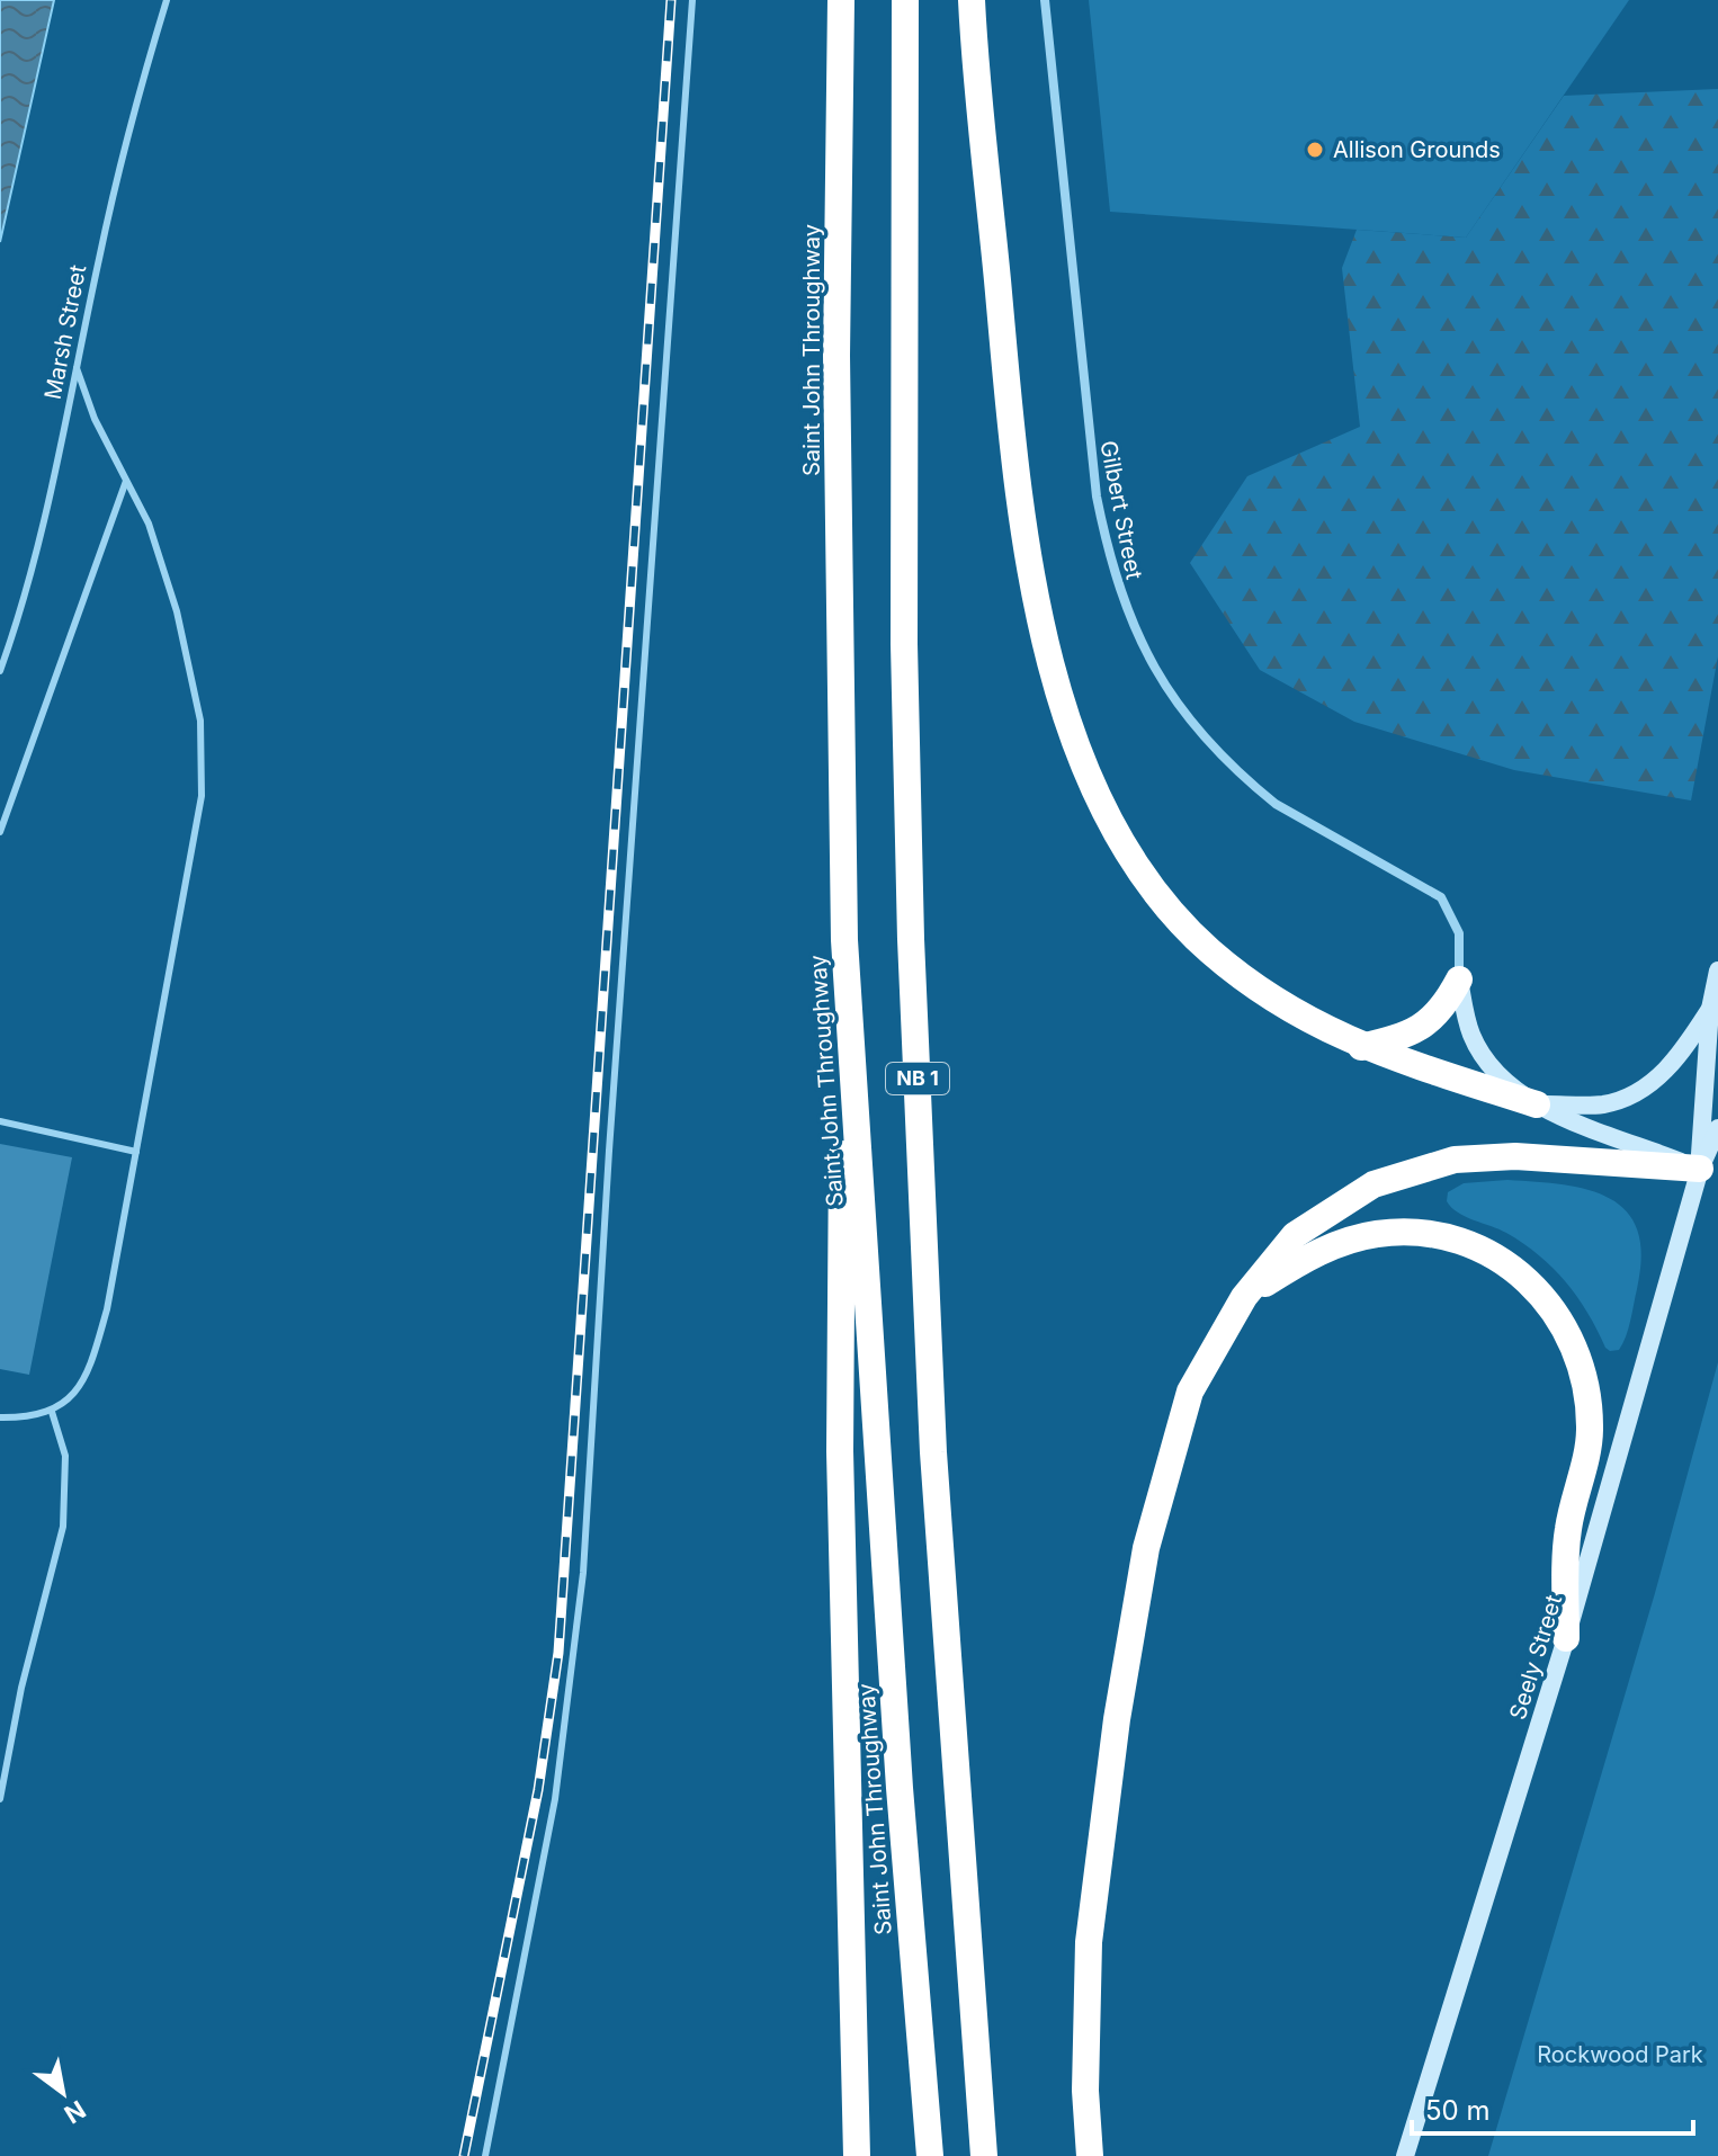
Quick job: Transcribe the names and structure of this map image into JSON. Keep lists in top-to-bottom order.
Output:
{
  "streets": {
    "highway": ["Saint John Throughway", "NB 1"],
    "main road": ["Seely Street"],
    "street": ["Gilbert Street"],
    "lane": ["Marsh Street"]
  },
  "parks": ["Rockwood Park"],
  "places": ["Allison Grounds"],
  "scale_bar": "50 m",
  "north": "bottom right"
}
